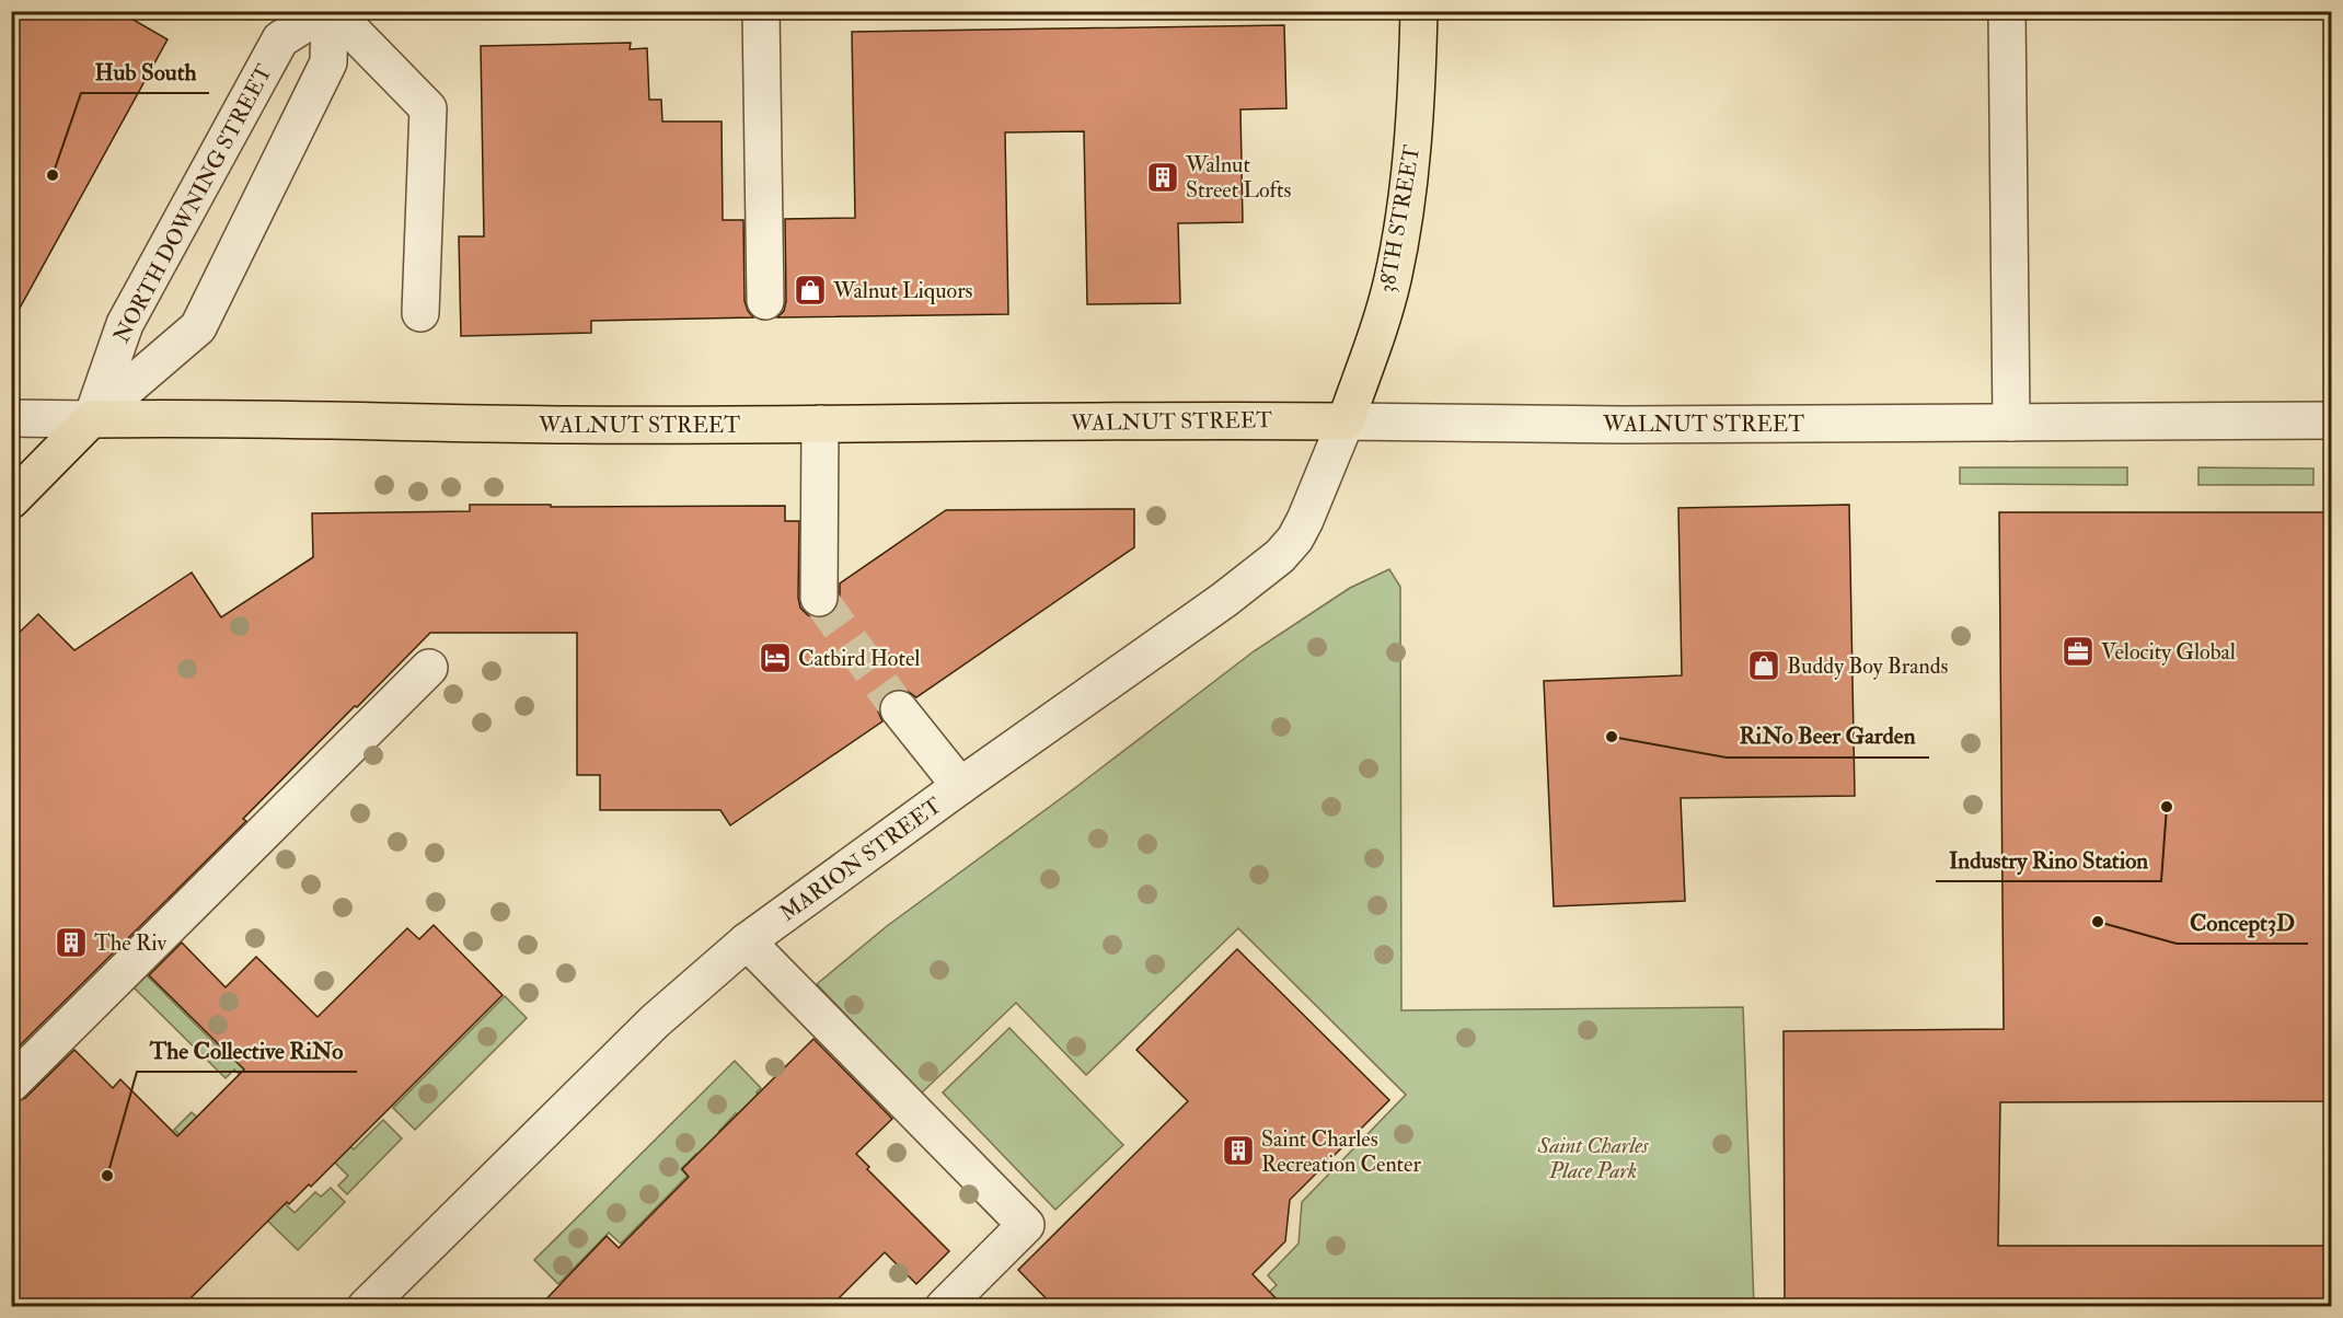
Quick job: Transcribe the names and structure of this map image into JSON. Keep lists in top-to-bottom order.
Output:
{
  "streets": {
    "main road": ["NORTH DOWNING STREET", "38TH STREET", "WALNUT STREET"],
    "street": ["MARION STREET"]
  },
  "crossings": [
    ["NORTH DOWNING STREET", "WALNUT STREET"],
    ["38TH STREET", "WALNUT STREET"],
    ["38TH STREET", "MARION STREET"],
    ["WALNUT STREET", "MARION STREET"]
  ],
  "parks": ["Saint Charles Place Park"],
  "places": {
    "other": [
      "Hub South",
      "RiNo Beer Garden",
      "Industry Rino Station",
      "Concept3D",
      "The Collective RiNo"
    ],
    "building": ["Walnut Street Lofts", "The Riv", "Saint Charles Recreation Center"],
    "shop": ["Walnut Liquors", "Buddy Boy Brands"],
    "office": ["Velocity Global"],
    "hotel": ["Catbird Hotel"]
  }
}
